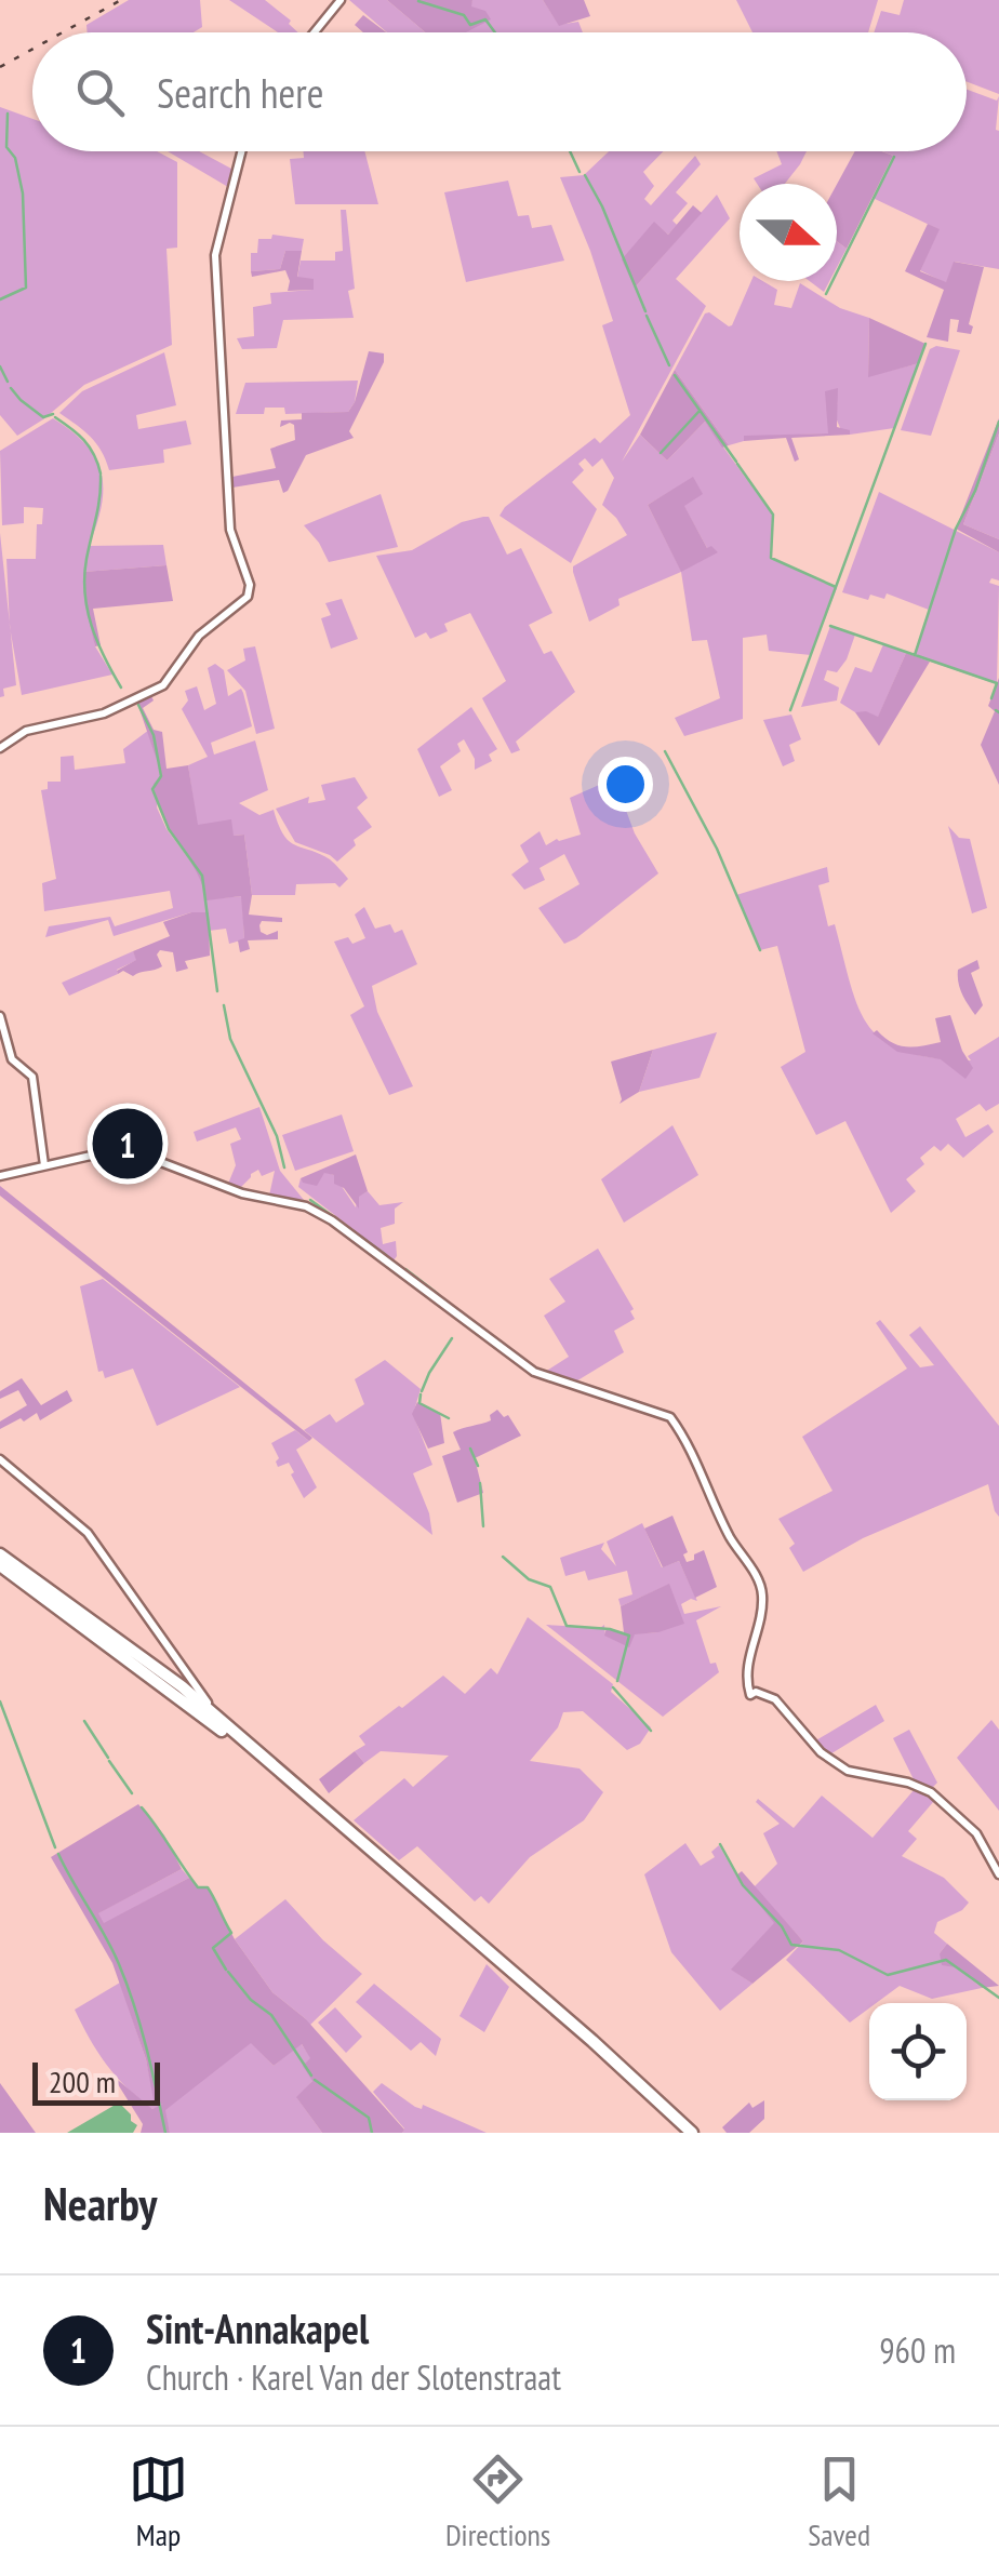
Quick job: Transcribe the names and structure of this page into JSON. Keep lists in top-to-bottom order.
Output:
{
  "scale_bar": "200 m",
  "north": "right",
  "page": {
    "search": "Search here",
    "pins": "1",
    "scale": "200 m",
    "heading": "Nearby",
    "list": [
      {
        "mark": "1",
        "name": "Sint-Annakapel",
        "note": "Church · Karel Van der Slotenstraat",
        "value": "960 m"
      }
    ],
    "nav": ["Map", "Directions", "Saved"]
  }
}
